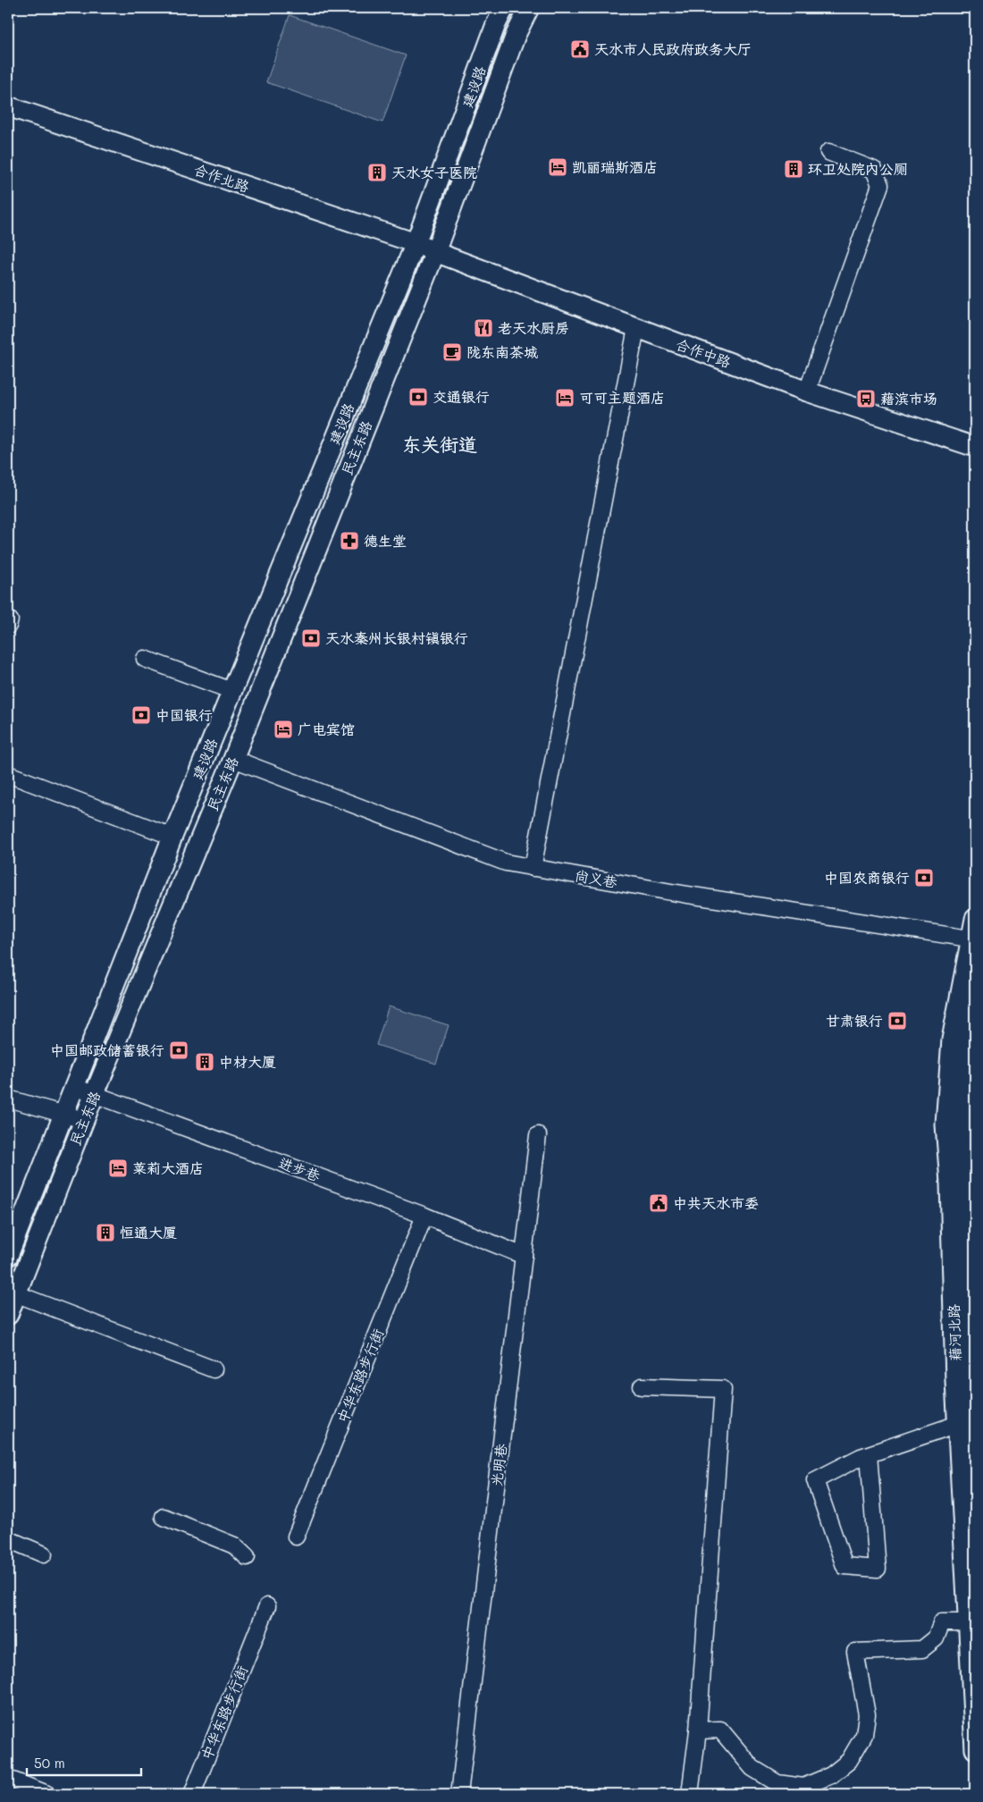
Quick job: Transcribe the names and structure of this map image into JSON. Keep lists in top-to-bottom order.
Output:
{
  "streets": {
    "main road": [
      "建设路",
      "合作北路",
      "合作中路",
      "民主东路",
      "藉河北路"
    ],
    "street": [
      "尚义巷",
      "进步巷",
      "中华东路步行街",
      "光明巷"
    ]
  },
  "crossings": [
    ["建设路", "合作北路"],
    ["建设路", "合作中路"],
    ["建设路", "民主东路"],
    ["合作北路", "合作中路"],
    ["合作北路", "民主东路"],
    ["合作中路", "民主东路"],
    ["民主东路", "尚义巷"],
    ["民主东路", "进步巷"],
    ["尚义巷", "藉河北路"],
    ["进步巷", "中华东路步行街"],
    ["进步巷", "光明巷"]
  ],
  "districts": ["东关街道"],
  "places": {
    "public building": ["天水市人民政府政务大厅", "中共天水市委"],
    "hotel": [
      "凯丽瑞斯酒店",
      "可可主题酒店",
      "广电宾馆",
      "莱莉大酒店"
    ],
    "building": [
      "环卫处院内公厕",
      "天水女子医院",
      "中材大厦",
      "恒通大厦"
    ],
    "restaurant": ["老天水厨房"],
    "cafe": ["陇东南茶城"],
    "bank": [
      "交通银行",
      "天水秦州长银村镇银行",
      "中国银行",
      "中国农商银行",
      "甘肃银行",
      "中国邮政储蓄银行"
    ],
    "bus stop": ["藉滨市场"],
    "pharmacy": ["德生堂"]
  },
  "scale_bar": "50 m"
}
